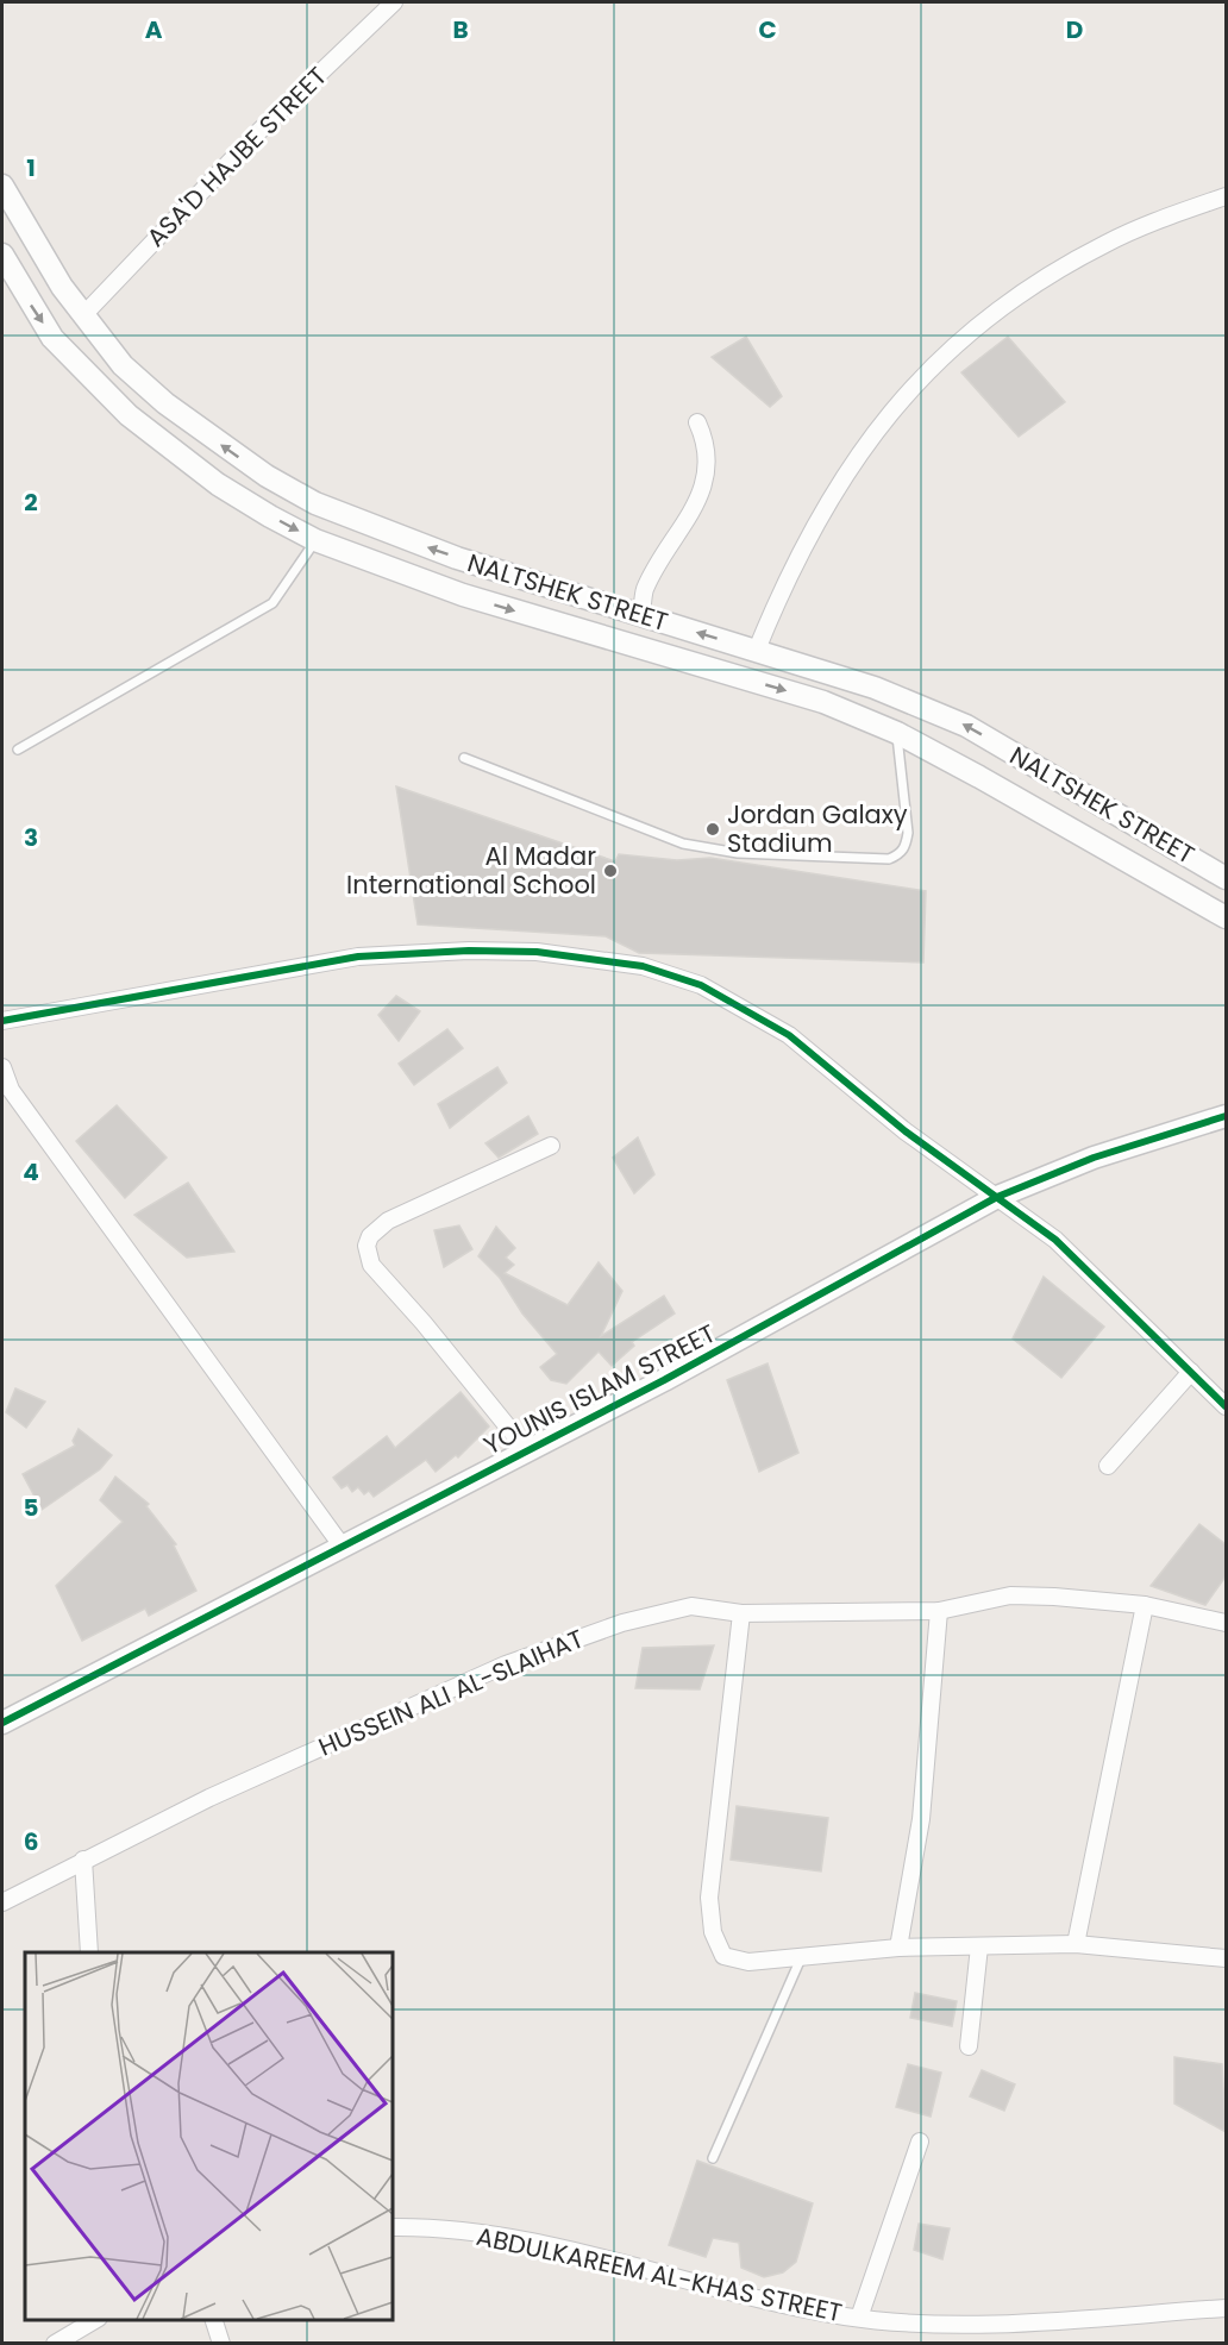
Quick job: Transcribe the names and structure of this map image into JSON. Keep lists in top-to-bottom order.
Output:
{
  "streets": {
    "main road": ["NALTSHEK STREET", "YOUNIS ISLAM STREET"],
    "street": ["ASA'D HAJBE STREET", "HUSSEIN ALI AL-SLAIHAT", "ABDULKAREEM AL-KHAS STREET"]
  },
  "crossings": [
    ["ASA'D HAJBE STREET", "NALTSHEK STREET"]
  ],
  "places": ["Jordan Galaxy Stadium", "Al Madar International School"],
  "grid": {
    "columns": [
      "A",
      "B",
      "C",
      "D"
    ],
    "rows": [
      "1",
      "2",
      "3",
      "4",
      "5",
      "6"
    ]
  }
}
